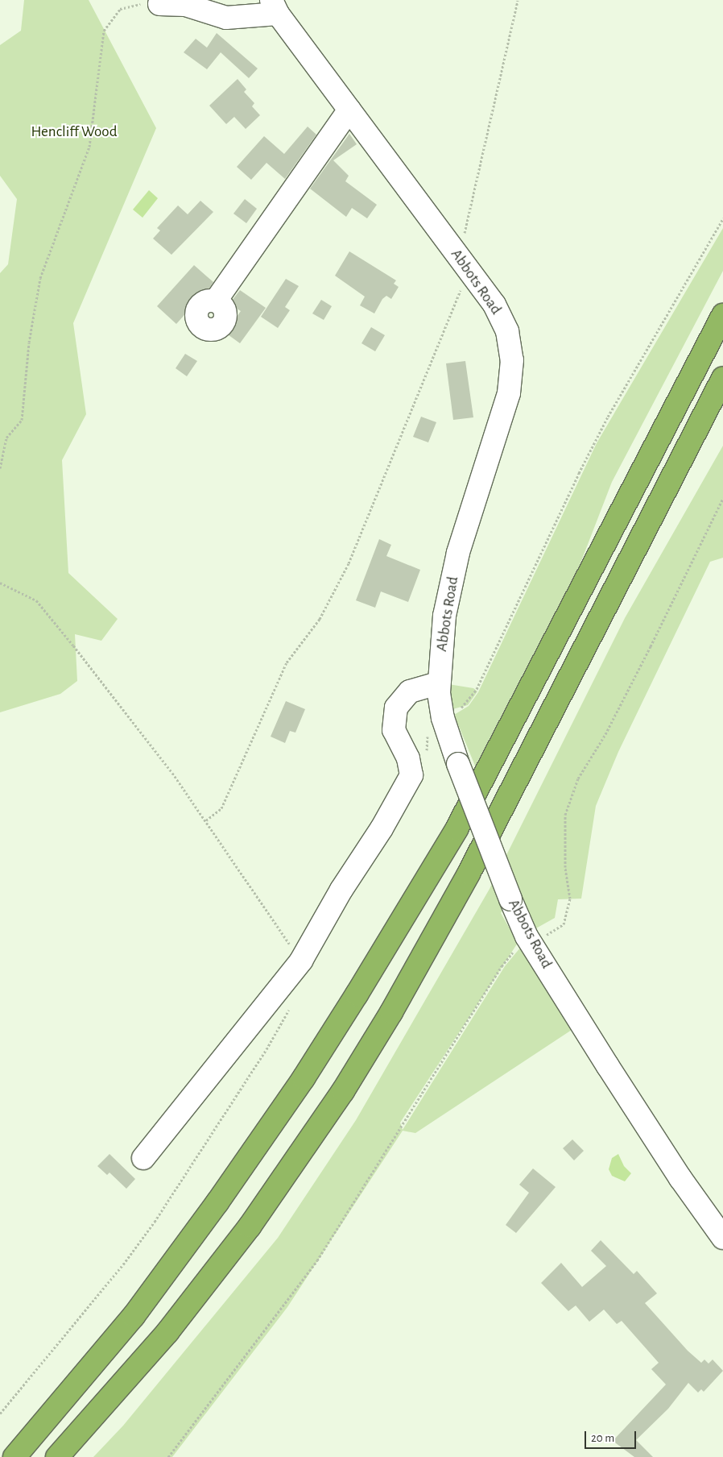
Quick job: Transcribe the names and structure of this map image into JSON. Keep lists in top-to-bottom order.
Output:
{
  "streets": {
    "street": ["Abbots Road"]
  },
  "parks": ["Hencliff Wood"],
  "scale_bar": "20 m"
}
